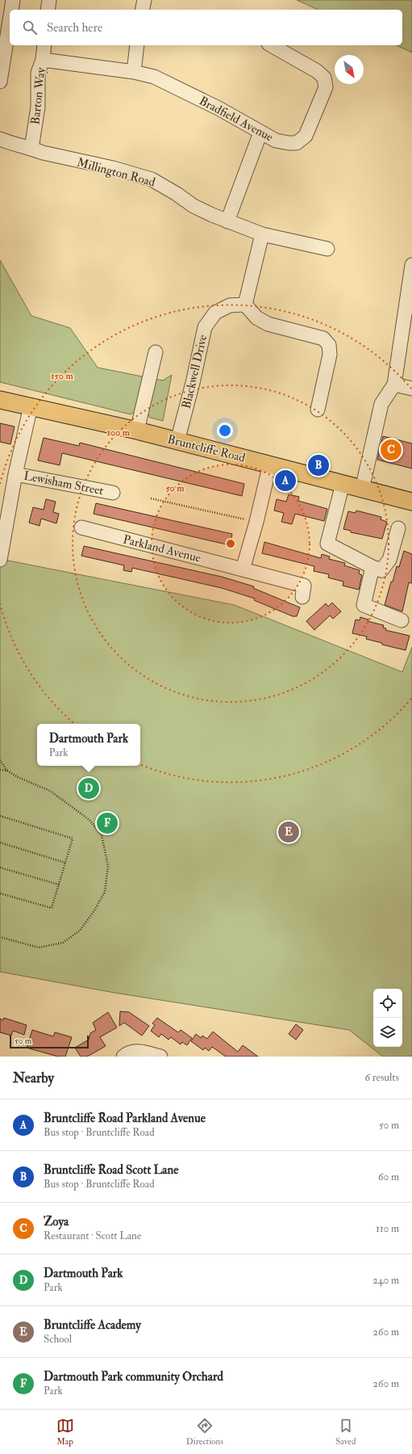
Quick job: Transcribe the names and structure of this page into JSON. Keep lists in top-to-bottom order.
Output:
{
  "streets": {
    "main road": ["Bruntcliffe Road"],
    "street": [
      "Barton Way",
      "Bradfield Avenue",
      "Millington Road",
      "Blackwell Drive",
      "Lewisham Street",
      "Parkland Avenue"
    ]
  },
  "crossings": [
    ["Barton Way", "Bradfield Avenue"],
    ["Barton Way", "Millington Road"],
    ["Blackwell Drive", "Bruntcliffe Road"],
    ["Bruntcliffe Road", "Lewisham Street"]
  ],
  "scale_bar": "50 m",
  "north": "bottom right",
  "page": {
    "search": "Search here",
    "pins": [
      "C",
      "B",
      "A",
      "D",
      "F",
      "E"
    ],
    "popup": ["Dartmouth Park", "Park"],
    "scale": "50 m",
    "heading": ["Nearby", "6 results"],
    "list": [
      {
        "mark": "A",
        "name": "Bruntcliffe Road Parkland Avenue",
        "note": "Bus stop · Bruntcliffe Road",
        "value": "50 m"
      },
      {
        "mark": "B",
        "name": "Bruntcliffe Road Scott Lane",
        "note": "Bus stop · Bruntcliffe Road",
        "value": "60 m"
      },
      {
        "mark": "C",
        "name": "Zoya",
        "note": "Restaurant · Scott Lane",
        "value": "110 m"
      },
      {
        "mark": "D",
        "name": "Dartmouth Park",
        "note": "Park",
        "value": "240 m"
      },
      {
        "mark": "E",
        "name": "Bruntcliffe Academy",
        "note": "School",
        "value": "260 m"
      },
      {
        "mark": "F",
        "name": "Dartmouth Park community Orchard",
        "note": "Park",
        "value": "260 m"
      }
    ],
    "nav": ["Map", "Directions", "Saved"]
  },
  "rings": ["150 m", "100 m", "50 m"]
}
